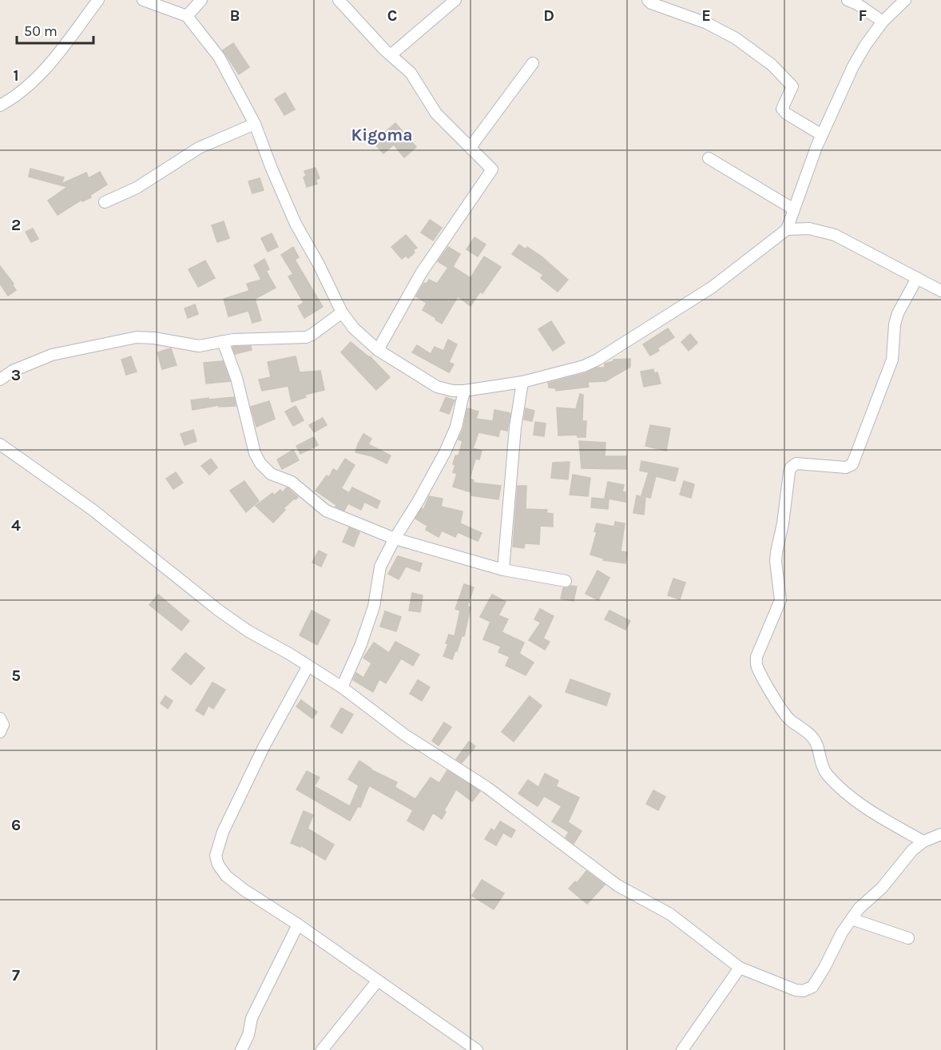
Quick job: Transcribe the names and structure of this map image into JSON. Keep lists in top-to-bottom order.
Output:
{
  "districts": ["Kigoma"],
  "scale_bar": "50 m",
  "grid": {
    "columns": [
      "B",
      "C",
      "D",
      "E",
      "F"
    ],
    "rows": [
      "1",
      "2",
      "3",
      "4",
      "5",
      "6",
      "7"
    ]
  }
}
